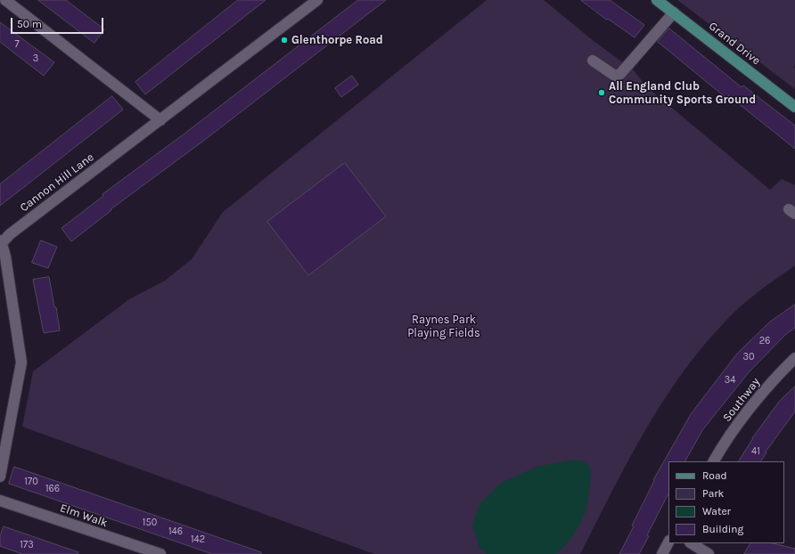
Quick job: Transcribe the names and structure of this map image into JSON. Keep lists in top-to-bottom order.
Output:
{
  "streets": {
    "main road": ["Grand Drive"],
    "street": ["Cannon Hill Lane", "Southway", "Elm Walk"]
  },
  "parks": ["Raynes Park Playing Fields"],
  "places": ["Glenthorpe Road", "All England Club Community Sports Ground"],
  "house_numbers": [
    "7",
    "3",
    "26",
    "30",
    "34",
    "41",
    "170",
    "166",
    "150",
    "146",
    "142",
    "173"
  ],
  "legend": [
    "Road",
    "Park",
    "Water",
    "Building"
  ],
  "scale_bar": "50 m"
}
